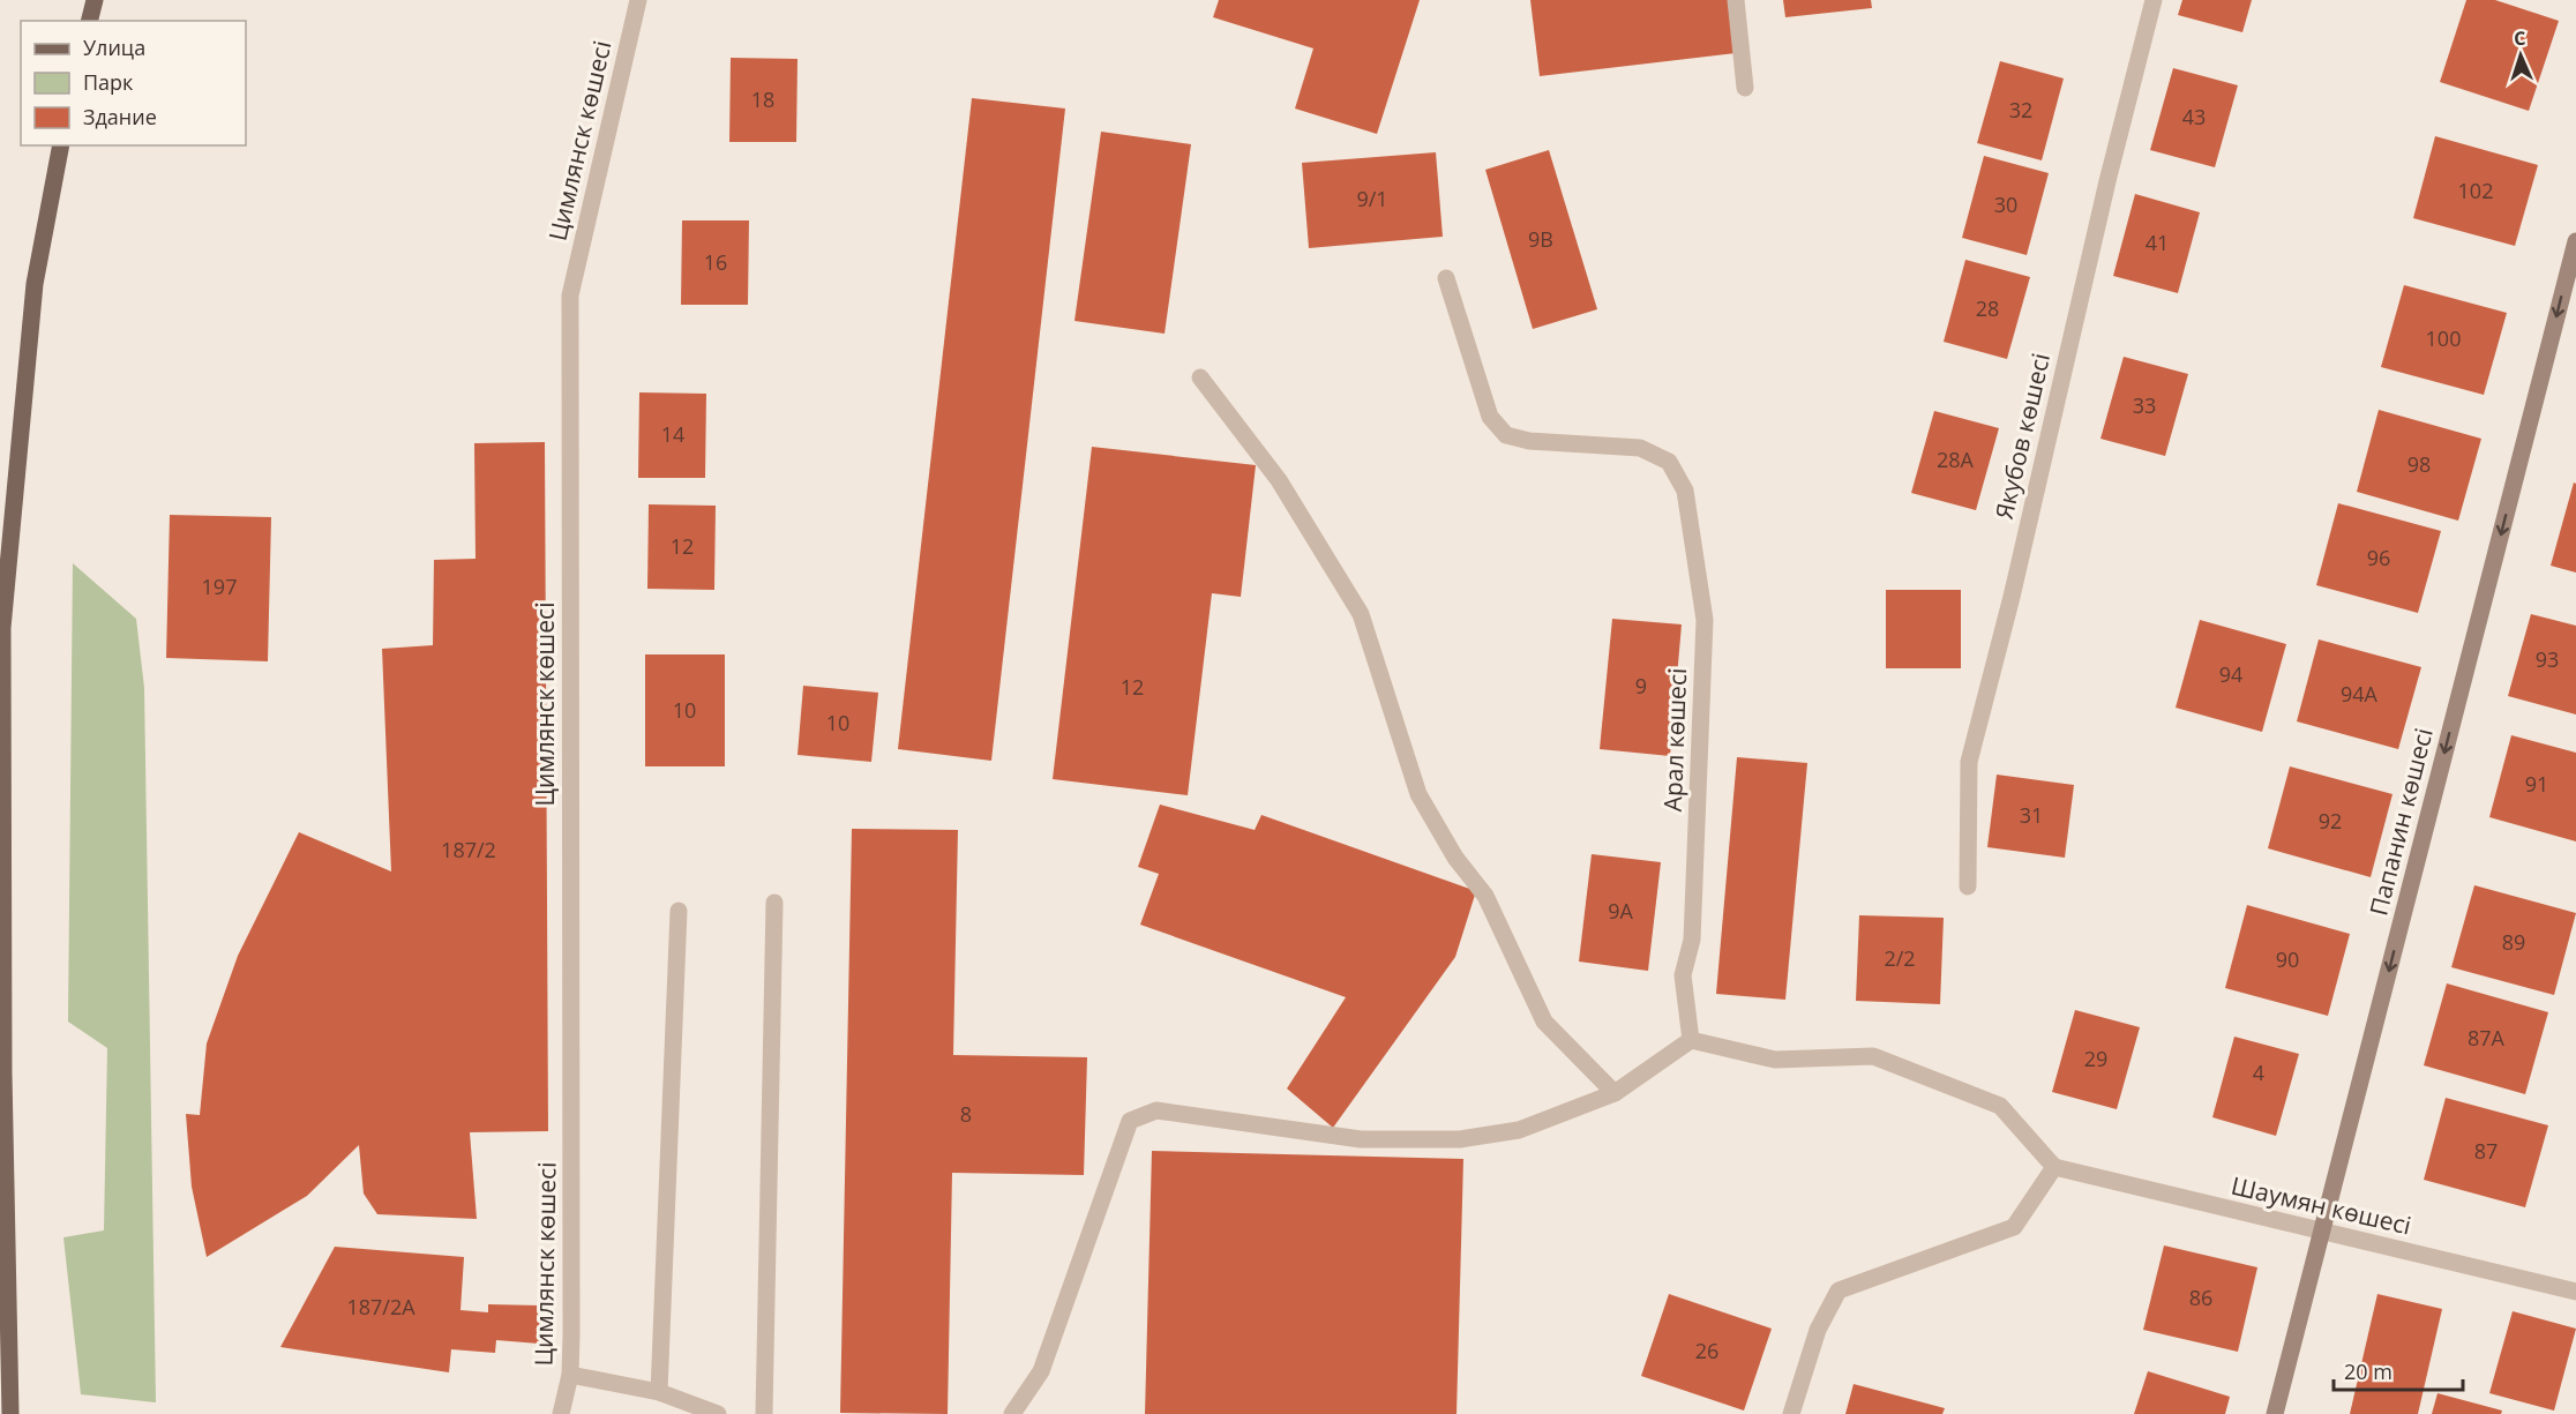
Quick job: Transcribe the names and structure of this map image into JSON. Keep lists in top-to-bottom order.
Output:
{
  "streets": {
    "main road": ["Папанин көшесі"],
    "street": [
      "Цимлянск көшесі",
      "Якубов көшесі",
      "Арал көшесі",
      "Шаумян көшесі"
    ]
  },
  "crossings": [
    ["Папанин көшесі", "Шаумян көшесі"]
  ],
  "one_way": ["Папанин көшесі"],
  "house_numbers": [
    "18",
    "32",
    "43",
    "102",
    "9/1",
    "30",
    "9В",
    "41",
    "16",
    "28",
    "100",
    "33",
    "14",
    "28А",
    "98",
    "12",
    "96",
    "197",
    "93",
    "94",
    "9",
    "12",
    "94А",
    "10",
    "10",
    "91",
    "31",
    "92",
    "187/2",
    "9А",
    "89",
    "2/2",
    "90",
    "87А",
    "29",
    "4",
    "8",
    "87",
    "86",
    "187/2А",
    "26"
  ],
  "legend": ["Улица", "Парк", "Здание"],
  "scale_bar": "20 m",
  "north": "top"
}
